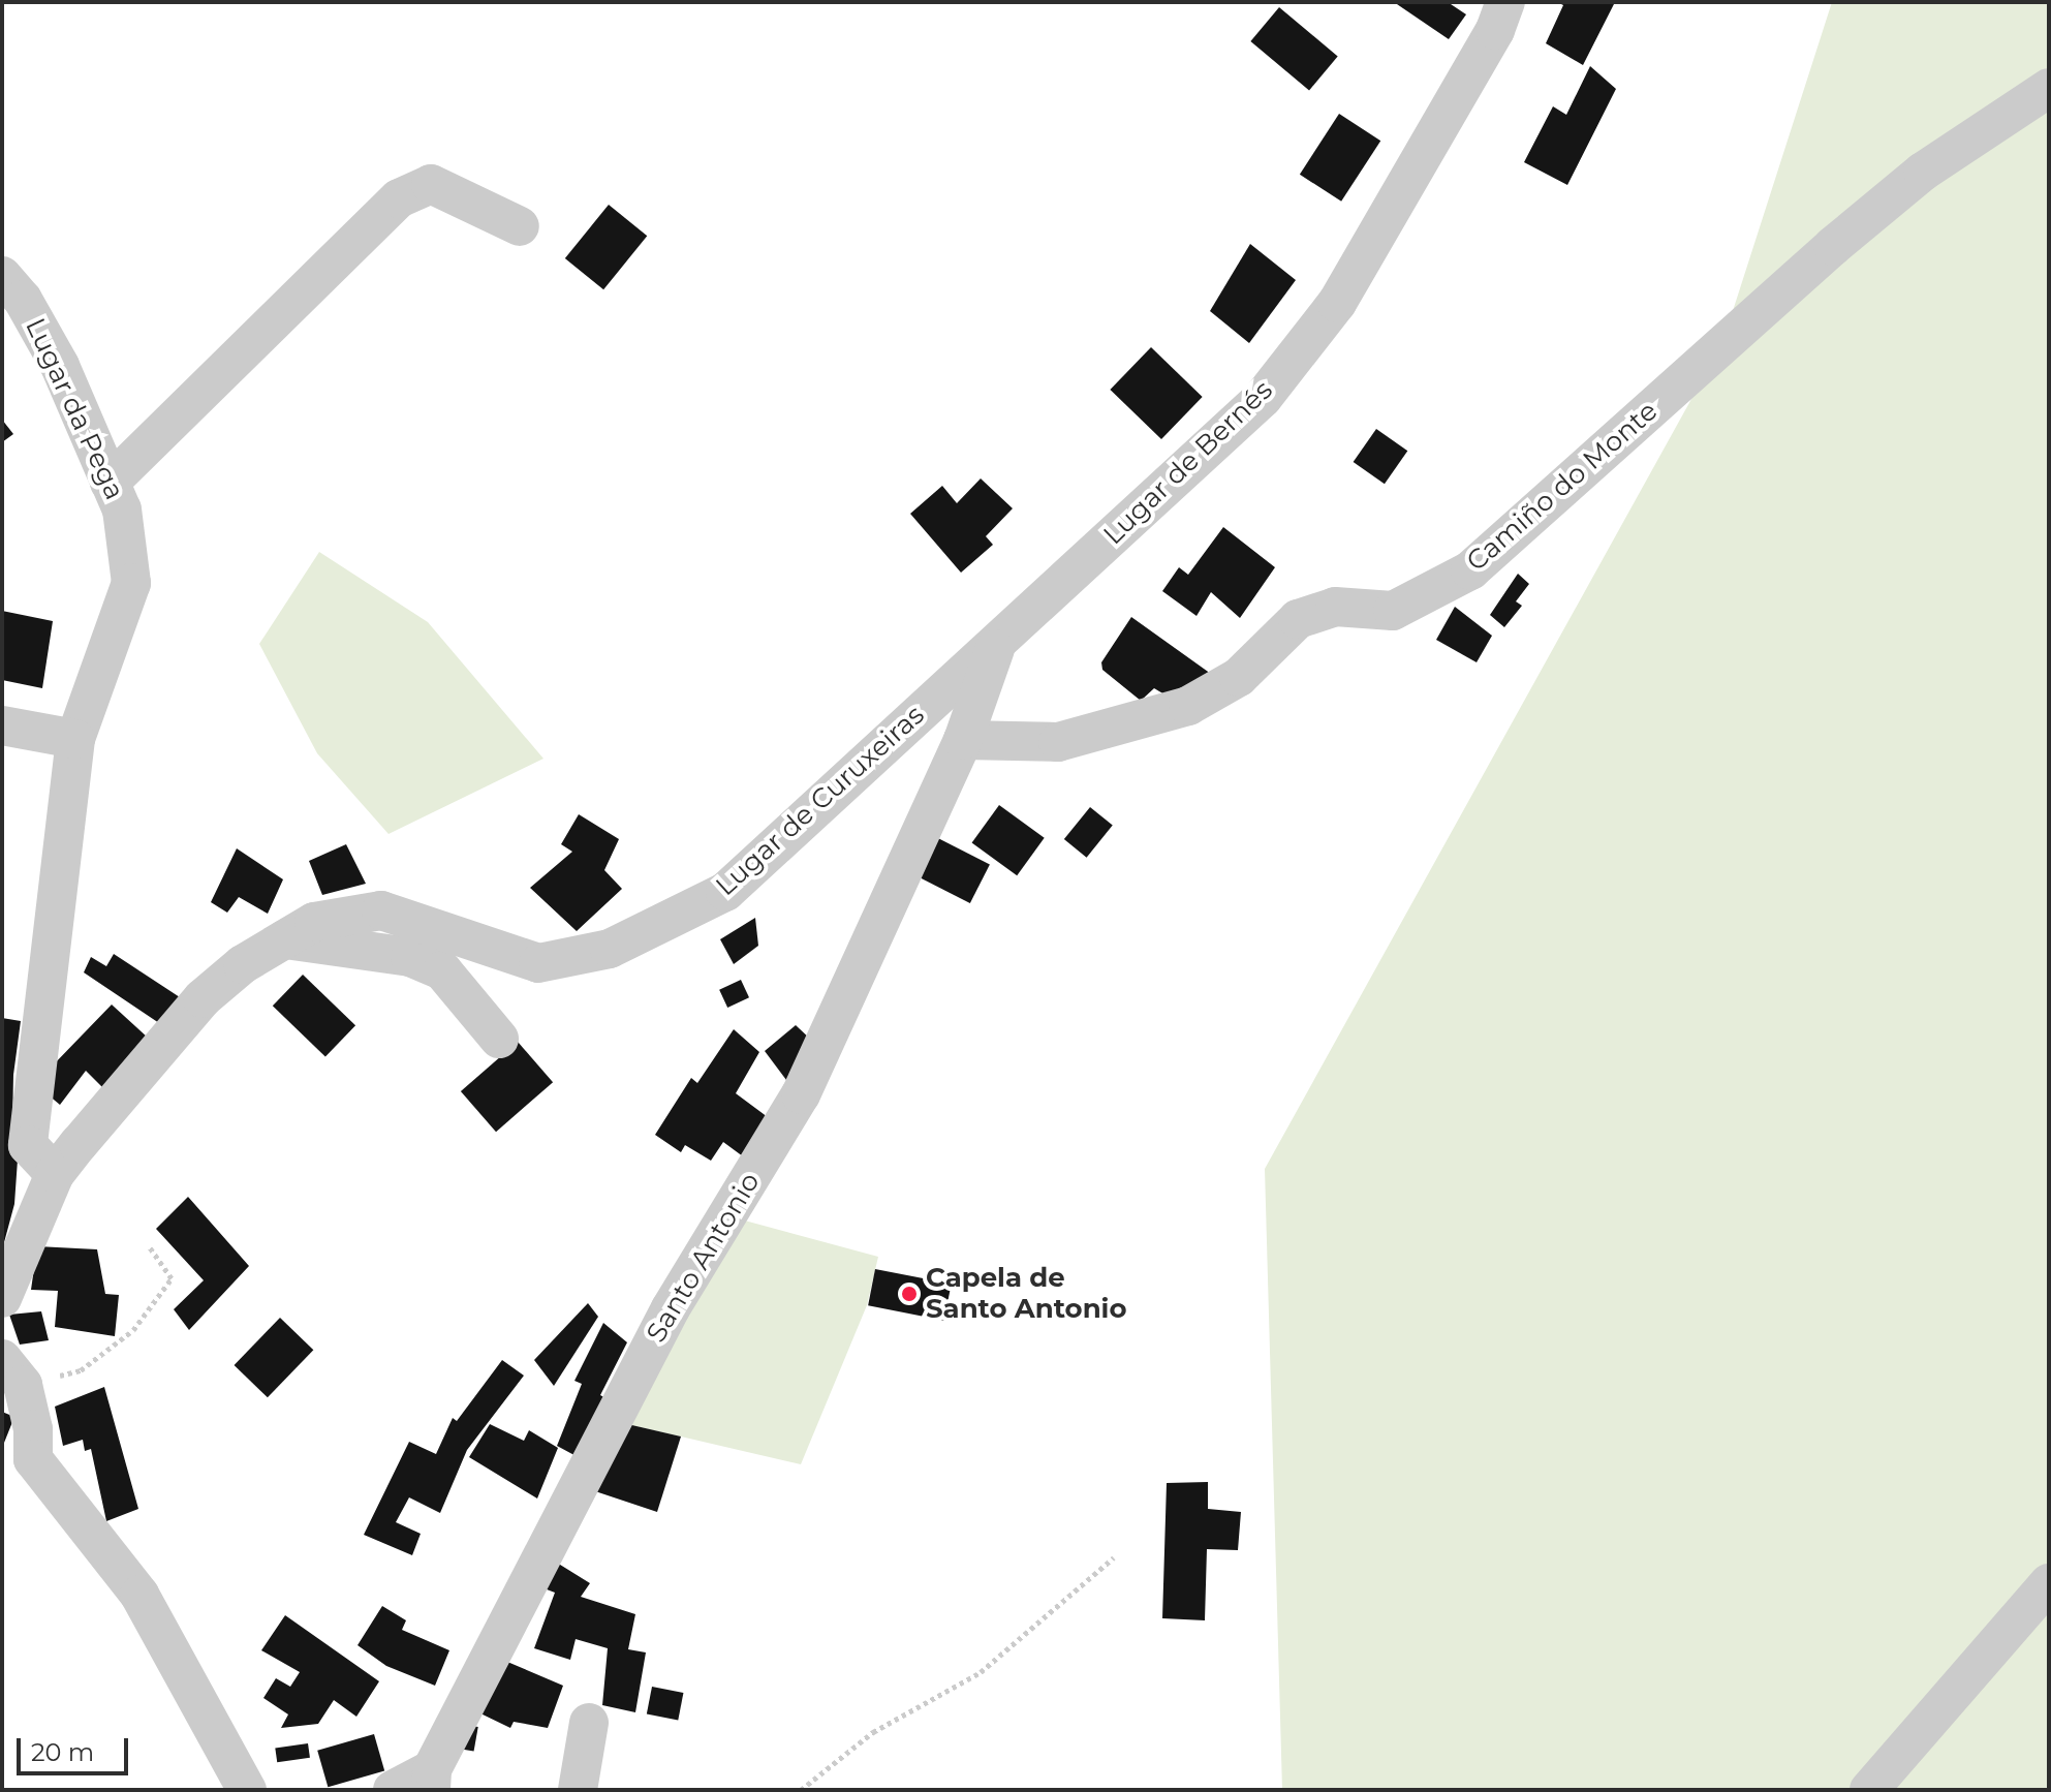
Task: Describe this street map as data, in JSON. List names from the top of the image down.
{
  "streets": {
    "street": [
      "Lugar da Pega",
      "Lugar de Bernés",
      "Camiño do Monte",
      "Lugar de Curuxeiras",
      "Santo Antonio"
    ]
  },
  "crossings": [
    ["Lugar da Pega", "Lugar de Curuxeiras"],
    ["Lugar de Bernés", "Camiño do Monte"],
    ["Lugar de Bernés", "Lugar de Curuxeiras"],
    ["Lugar de Bernés", "Santo Antonio"],
    ["Camiño do Monte", "Santo Antonio"]
  ],
  "places": ["Capela de Santo Antonio"],
  "scale_bar": "20 m"
}
